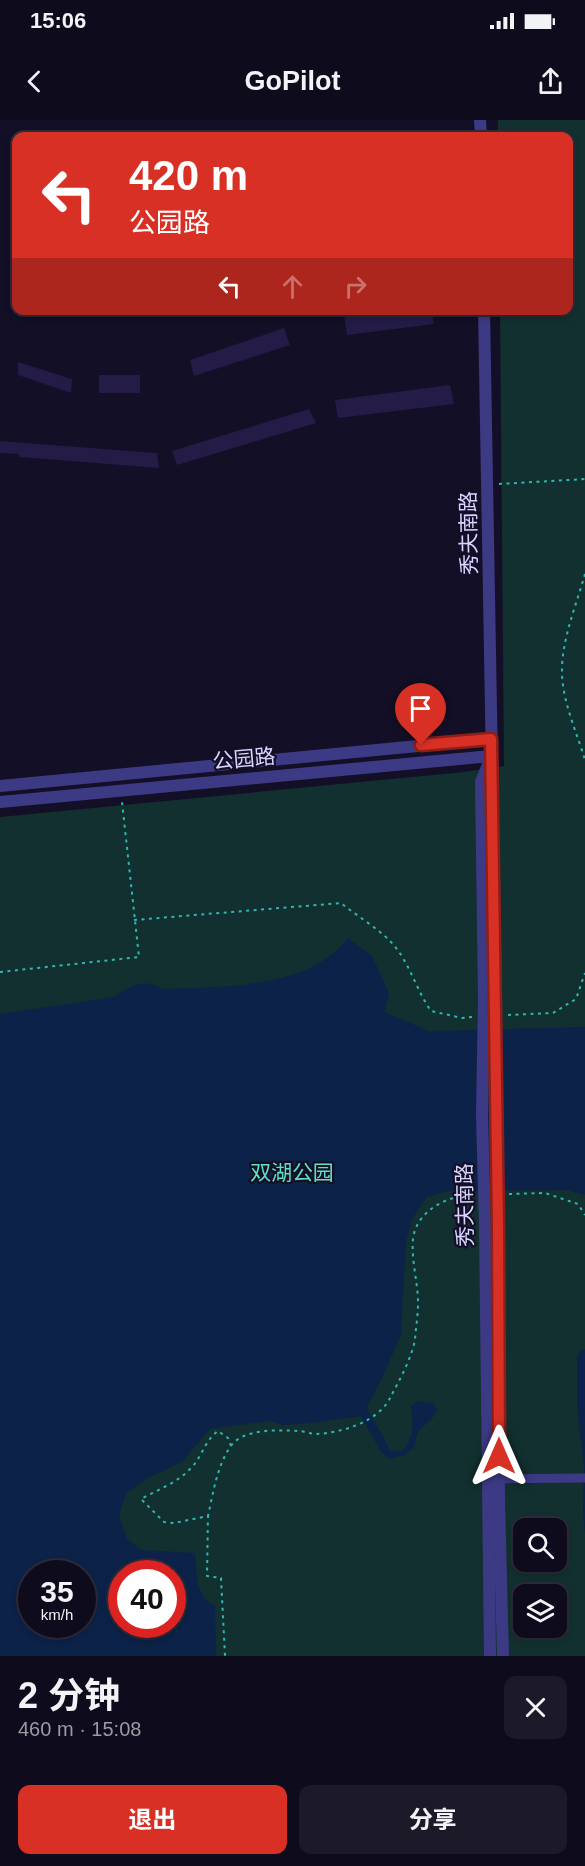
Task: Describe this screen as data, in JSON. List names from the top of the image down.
{
  "streets": {
    "street": ["秀夫南路", "公园路"]
  },
  "crossings": [
    ["秀夫南路", "公园路"]
  ],
  "parks": ["双湖公园"],
  "page": {
    "status": "15:06",
    "header": "GoPilot",
    "turn": ["420 m", "公园路"],
    "speed": "35 km/h",
    "limit": "40",
    "heading": ["2 分钟", "460 m · 15:08"],
    "buttons": ["退出", "分享"]
  }
}
